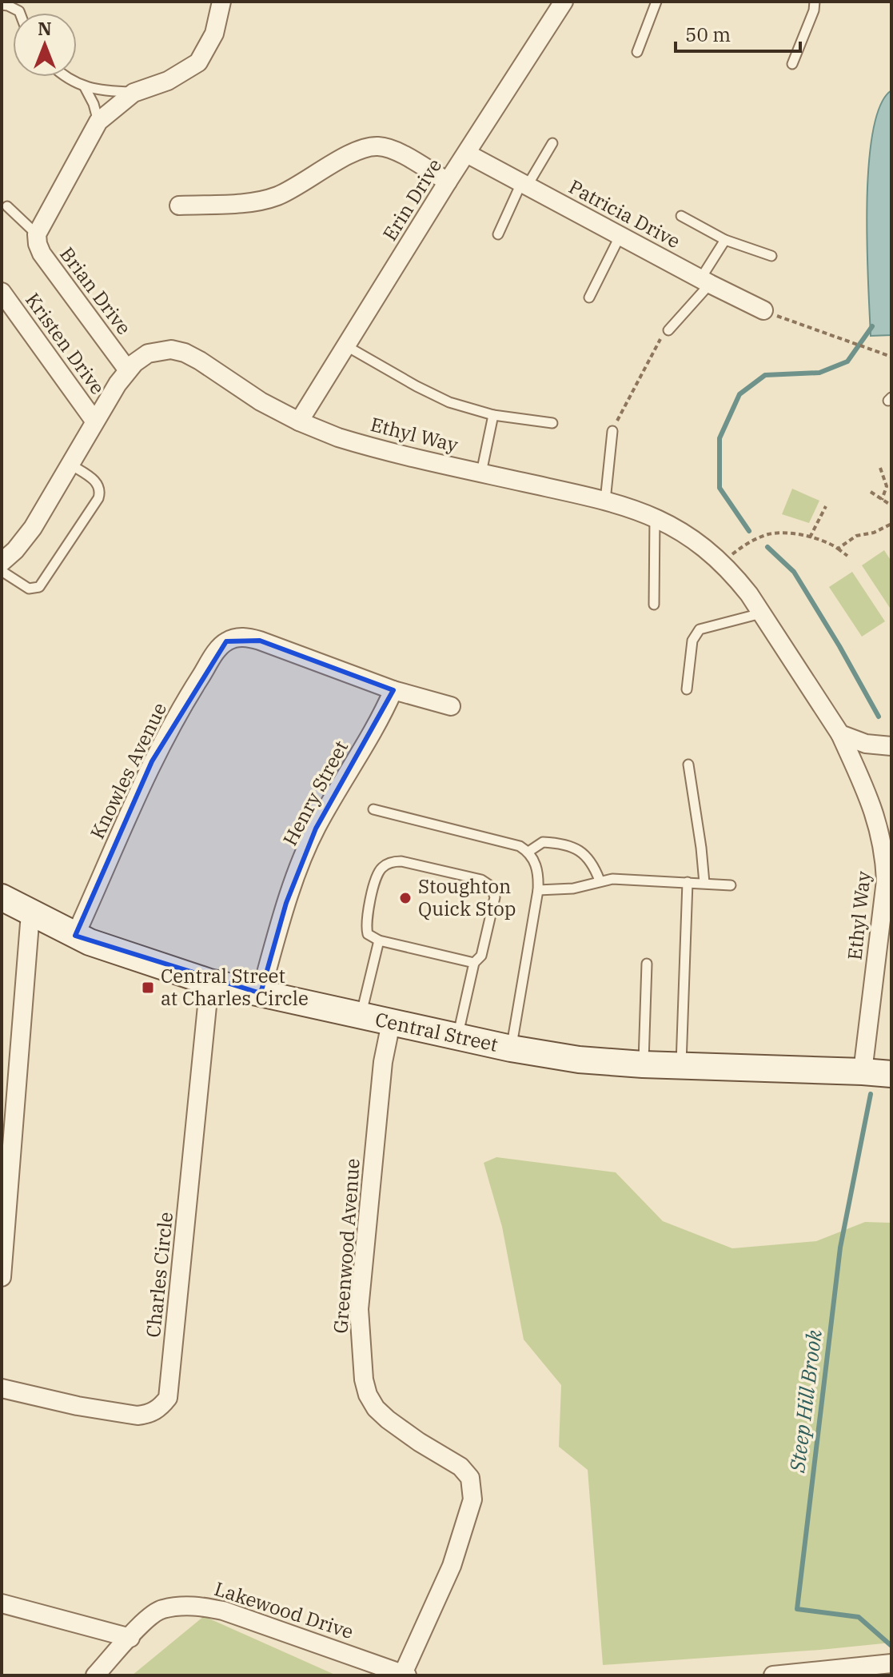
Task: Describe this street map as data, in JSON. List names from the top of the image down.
{
  "streets": {
    "main road": ["Central Street"],
    "street": [
      "Erin Drive",
      "Patricia Drive",
      "Brian Drive",
      "Kristen Drive",
      "Ethyl Way",
      "Knowles Avenue",
      "Henry Street",
      "Greenwood Avenue",
      "Charles Circle",
      "Lakewood Drive"
    ]
  },
  "crossings": [
    ["Erin Drive", "Patricia Drive"],
    ["Erin Drive", "Ethyl Way"],
    ["Brian Drive", "Ethyl Way"],
    ["Kristen Drive", "Ethyl Way"],
    ["Ethyl Way", "Central Street"],
    ["Knowles Avenue", "Henry Street"],
    ["Knowles Avenue", "Central Street"],
    ["Henry Street", "Central Street"],
    ["Central Street", "Greenwood Avenue"],
    ["Central Street", "Charles Circle"],
    ["Greenwood Avenue", "Lakewood Drive"]
  ],
  "water": ["Steep Hill Brook"],
  "places": {
    "other": ["Stoughton Quick Stop"],
    "transit": ["Central Street at Charles Circle"]
  },
  "scale_bar": "50 m",
  "north": "top"
}
